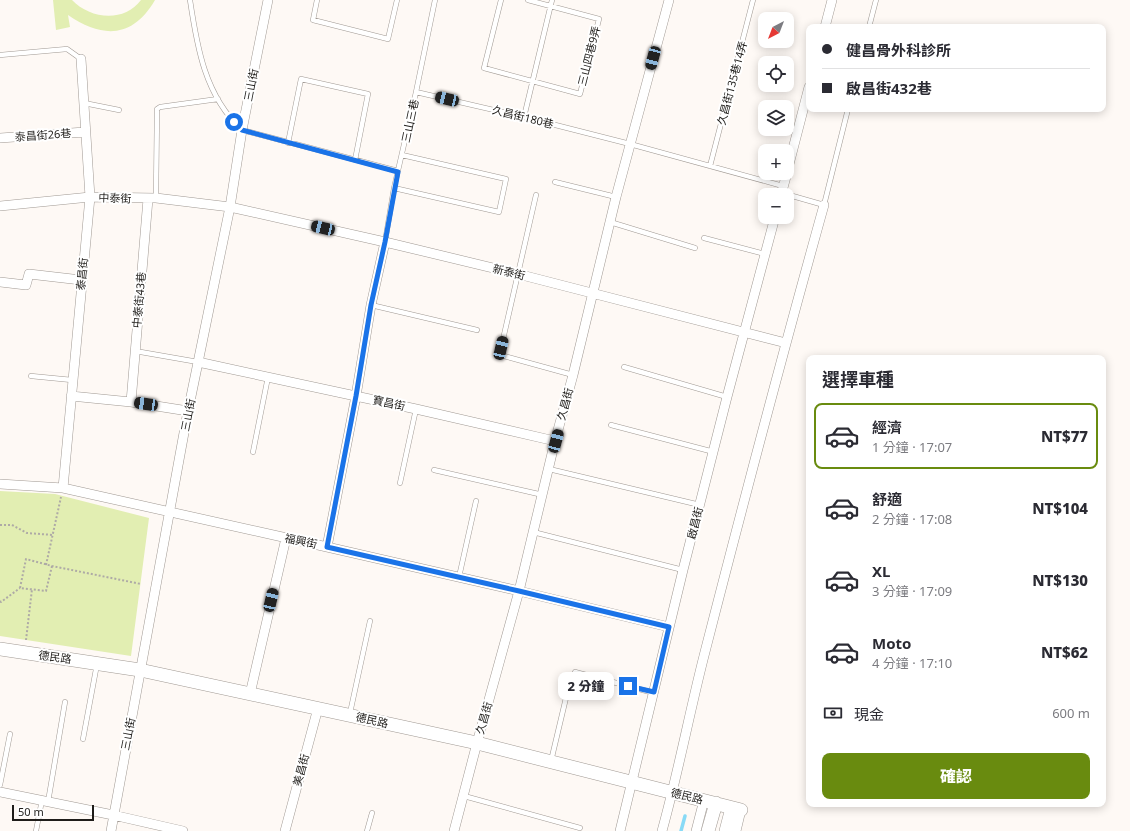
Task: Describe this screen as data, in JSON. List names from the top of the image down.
{
  "streets": {
    "street": [
      "三山街",
      "泰昌街26巷",
      "中泰街",
      "新泰街",
      "泰昌街",
      "中泰街43巷",
      "寶昌街",
      "久昌街",
      "啟昌街",
      "福興街",
      "德民路",
      "美昌街"
    ],
    "lane": [
      "三山四巷9弄",
      "久昌街135巷14弄",
      "久昌街180巷",
      "三山三巷"
    ]
  },
  "crossings": [
    ["久昌街135巷14弄", "久昌街180巷"],
    ["三山街", "中泰街"],
    ["三山街", "新泰街"],
    ["三山街", "寶昌街"],
    ["三山街", "福興街"],
    ["三山街", "德民路"],
    ["久昌街180巷", "三山三巷"],
    ["久昌街180巷", "久昌街"],
    ["三山三巷", "新泰街"],
    ["泰昌街26巷", "泰昌街"],
    ["中泰街", "新泰街"],
    ["中泰街", "泰昌街"],
    ["中泰街", "中泰街43巷"],
    ["新泰街", "久昌街"],
    ["新泰街", "啟昌街"],
    ["泰昌街", "福興街"],
    ["寶昌街", "久昌街"],
    ["久昌街", "福興街"],
    ["久昌街", "德民路"],
    ["啟昌街", "福興街"],
    ["啟昌街", "德民路"],
    ["德民路", "美昌街"]
  ],
  "scale_bar": "50 m",
  "north": "bottom left",
  "page": {
    "map_buttons": ["+", "−"],
    "banner": ["健昌骨外科診所", "啟昌街432巷"],
    "heading": "選擇車種",
    "list": [
      {
        "name": "經濟",
        "note": "1 分鐘 · 17:07",
        "value": "NT$77"
      },
      {
        "name": "舒適",
        "note": "2 分鐘 · 17:08",
        "value": "NT$104"
      },
      {
        "name": "XL",
        "note": "3 分鐘 · 17:09",
        "value": "NT$130"
      },
      {
        "name": "Moto",
        "note": "4 分鐘 · 17:10",
        "value": "NT$62"
      }
    ],
    "bubble": "2 分鐘",
    "pay": ["現金", "600 m"],
    "buttons": "確認",
    "scale": "50 m"
  }
}
